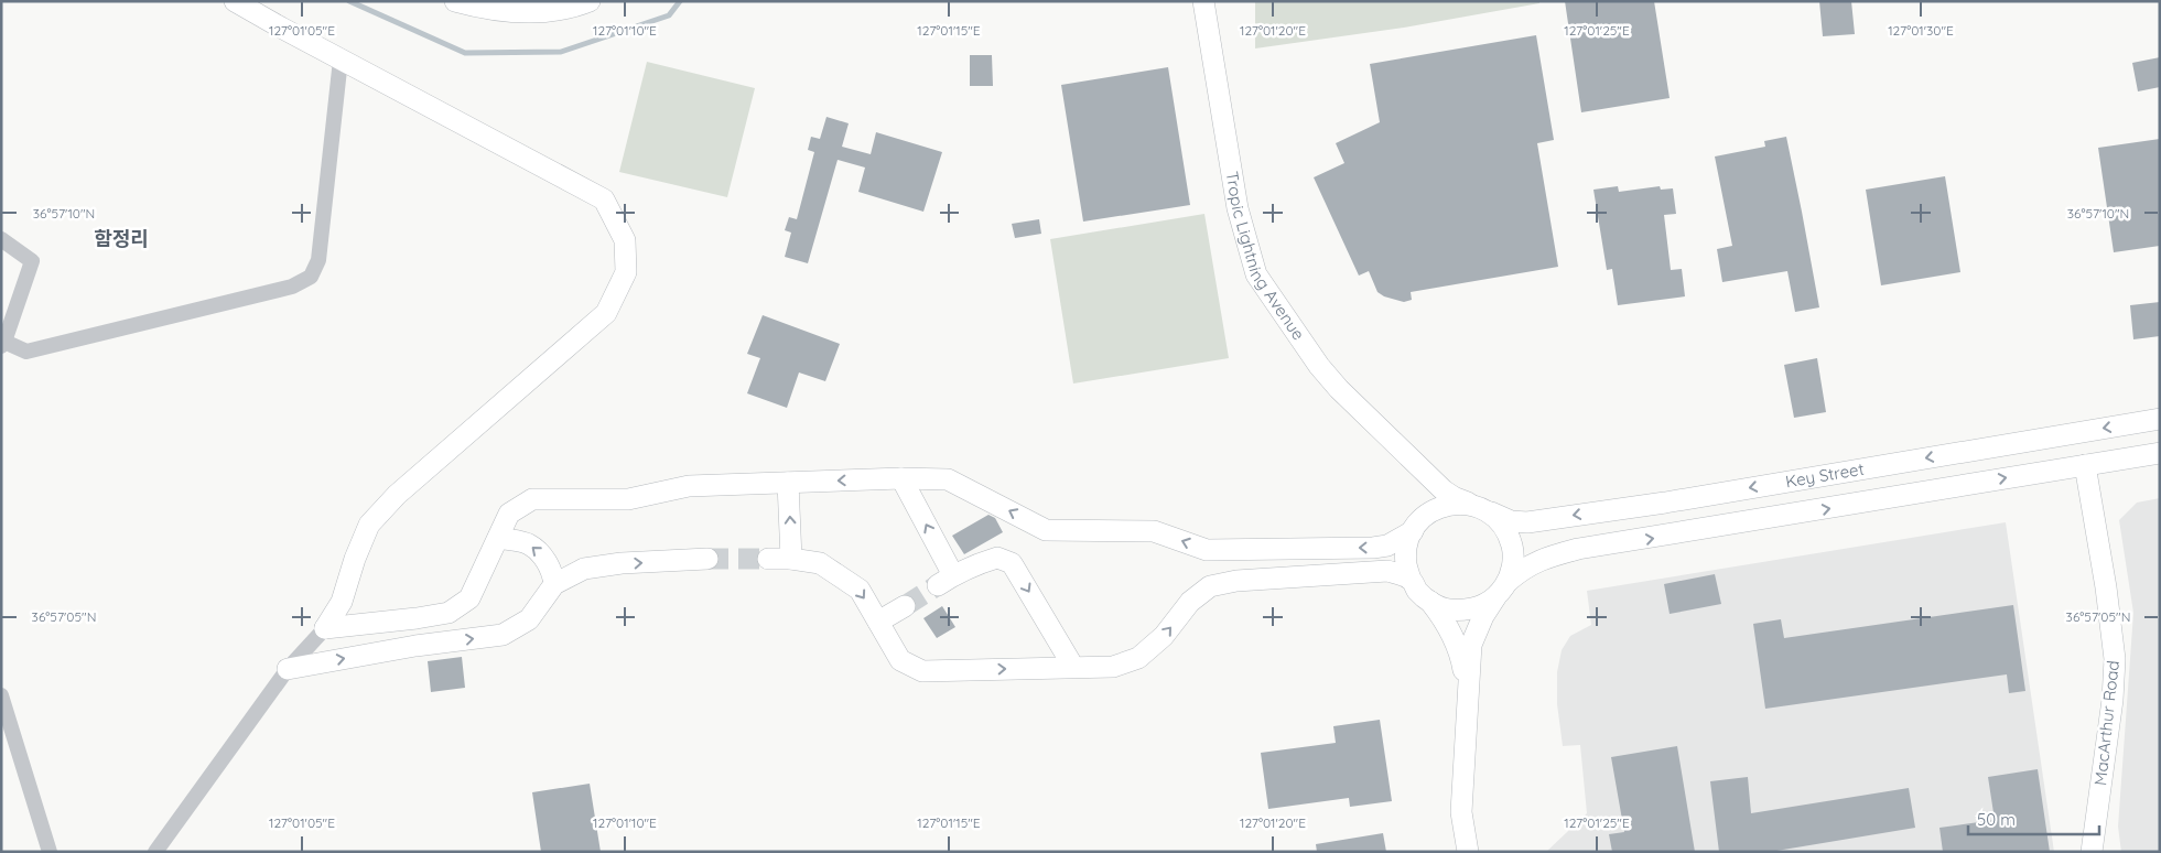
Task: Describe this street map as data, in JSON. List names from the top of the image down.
{
  "streets": {
    "street": ["Tropic Lightning Avenue", "Key Street", "MacArthur Road"]
  },
  "crossings": [
    ["Tropic Lightning Avenue", "Key Street"],
    ["Key Street", "MacArthur Road"]
  ],
  "districts": ["함정리"],
  "scale_bar": "50 m",
  "coordinates": [
    "127°01'05\"E",
    "127°01'10\"E",
    "127°01'15\"E",
    "127°01'20\"E",
    "127°01'25\"E",
    "127°01'30\"E",
    "36°57'10\"N",
    "36°57'05\"N"
  ]
}
